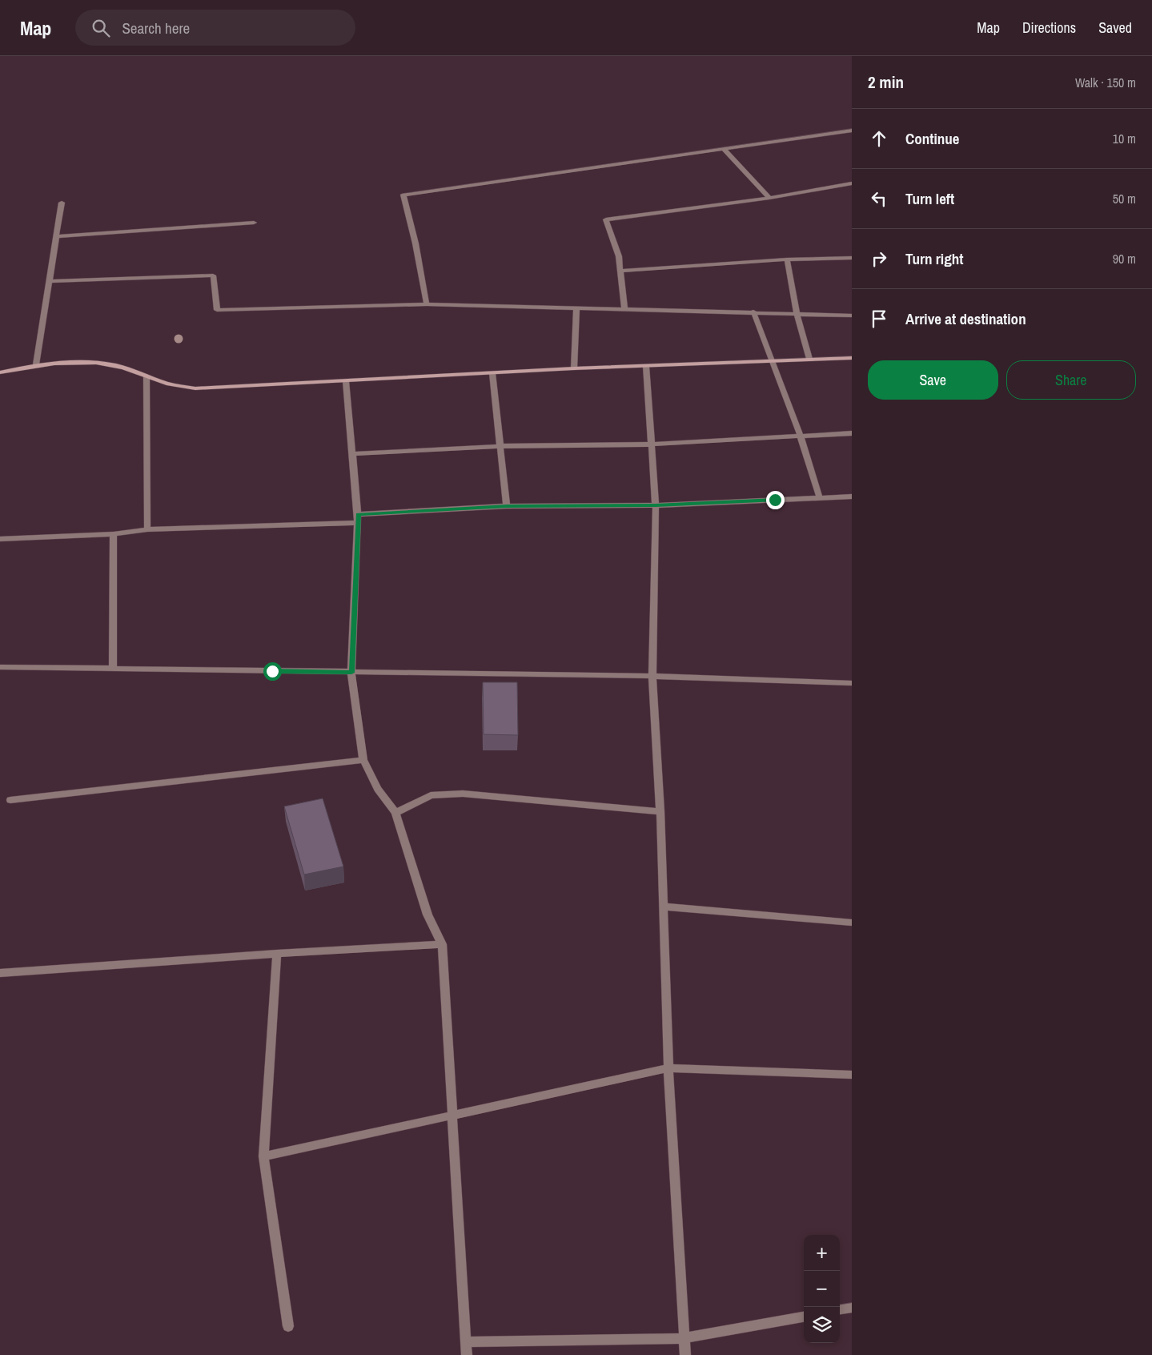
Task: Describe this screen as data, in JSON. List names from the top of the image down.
{
  "page": {
    "header": "Map",
    "search": "Search here",
    "nav": ["Map", "Directions", "Saved"],
    "heading": ["2 min", "Walk · 150 m"],
    "list": [
      ["Continue", "10 m"],
      ["Turn left", "50 m"],
      ["Turn right", "90 m"],
      "Arrive at destination"
    ],
    "buttons": ["Save", "Share"],
    "map_buttons": ["+", "−"]
  }
}
